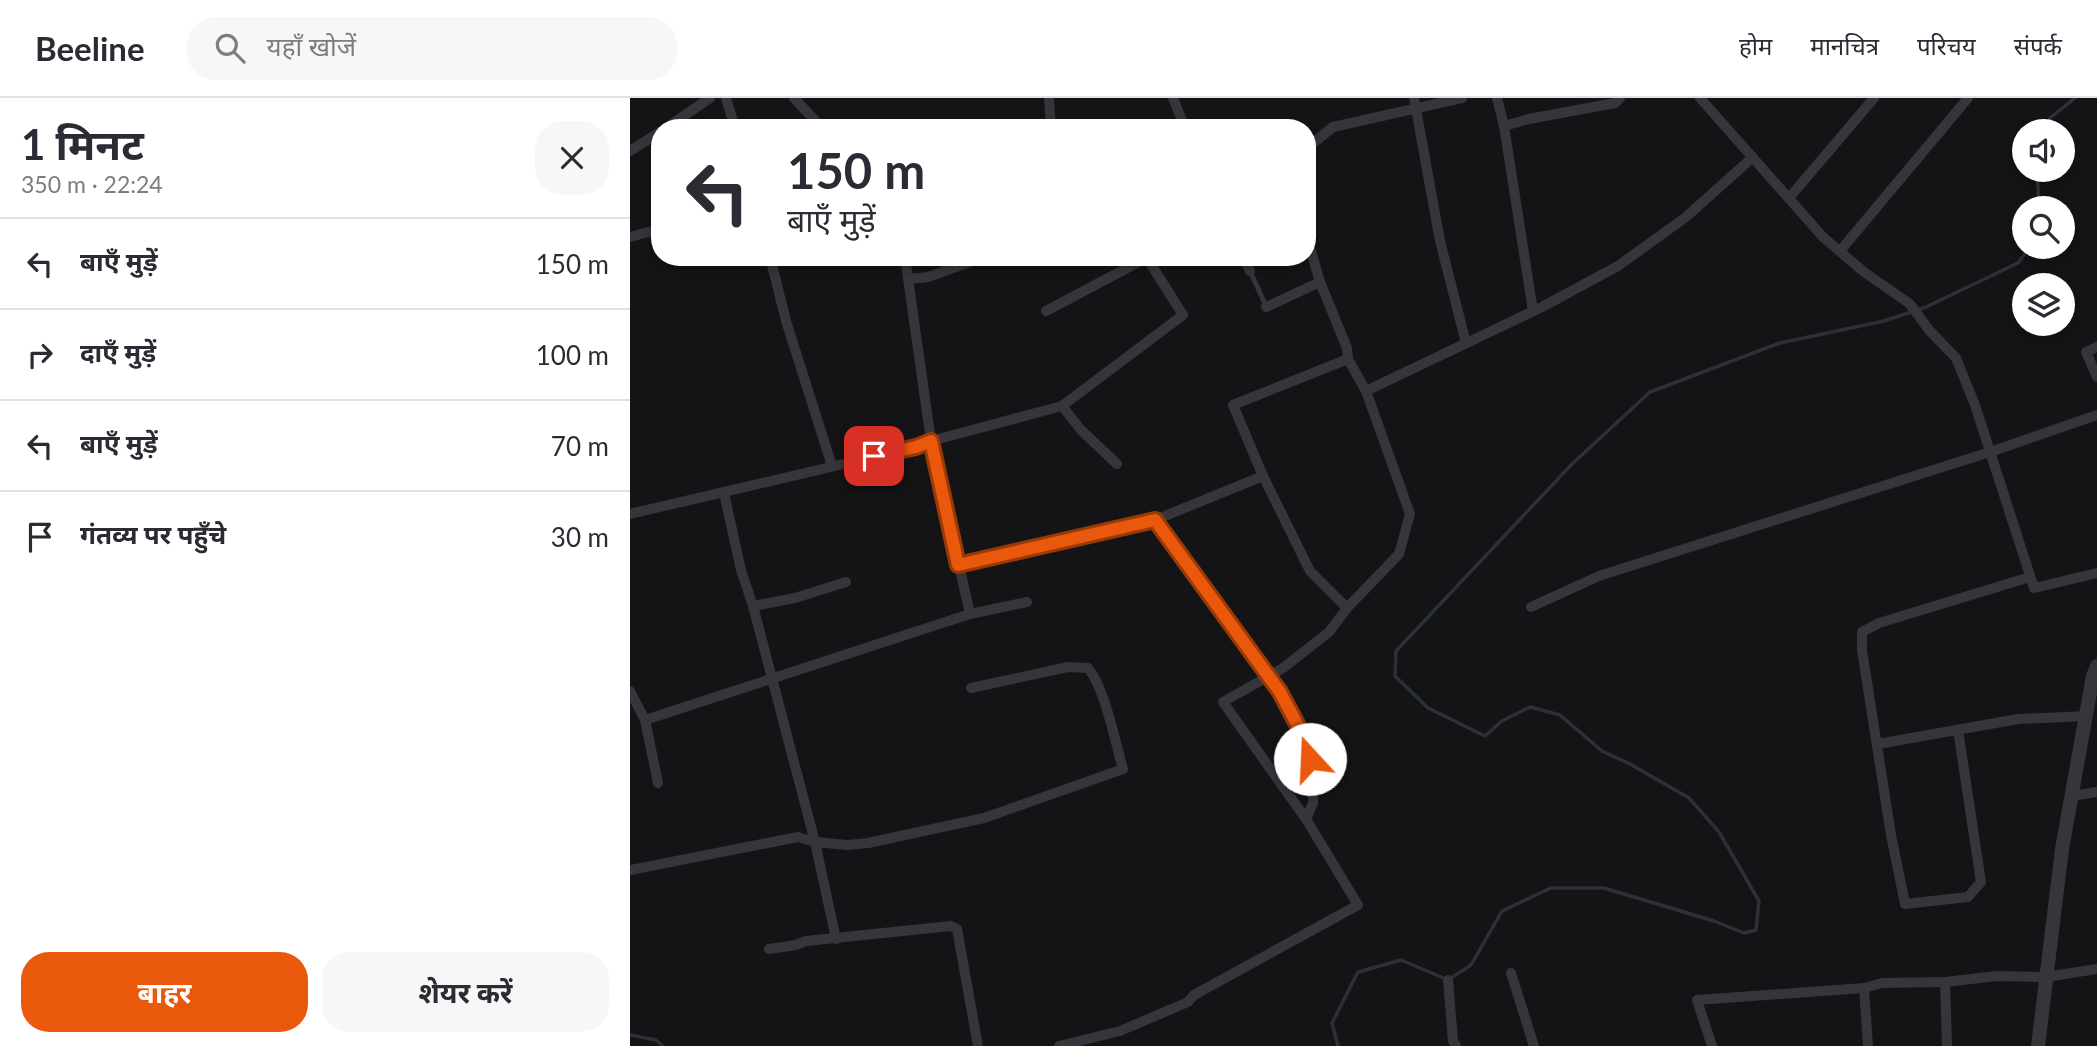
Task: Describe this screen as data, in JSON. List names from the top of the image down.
{
  "page": {
    "header": "Beeline",
    "search": "यहाँ खोजें",
    "nav": [
      "होम",
      "मानचित्र",
      "परिचय",
      "संपर्क"
    ],
    "heading": ["1 मिनट", "350 m · 22:24"],
    "turn": ["150 m", "बाएँ मुड़ें"],
    "list": [
      {
        "name": "बाएँ मुड़ें",
        "value": "150 m"
      },
      {
        "name": "दाएँ मुड़ें",
        "value": "100 m"
      },
      {
        "name": "बाएँ मुड़ें",
        "value": "70 m"
      },
      {
        "name": "गंतव्य पर पहुँचे",
        "value": "30 m"
      }
    ],
    "buttons": ["बाहर", "शेयर करें"]
  }
}
